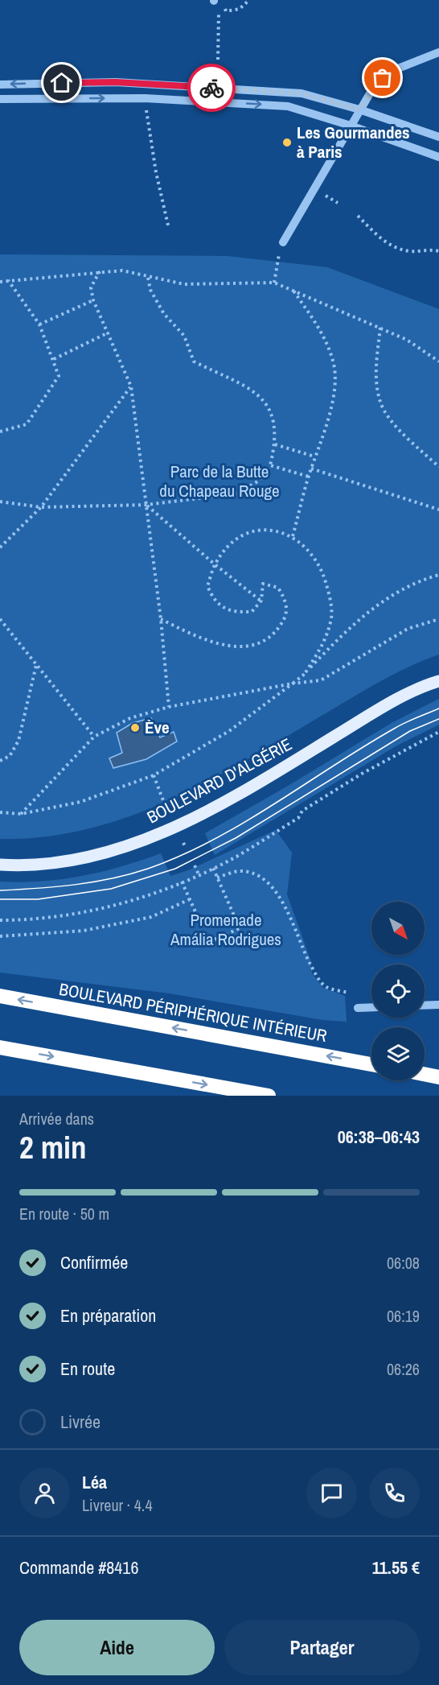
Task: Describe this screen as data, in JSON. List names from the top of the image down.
{
  "streets": {
    "highway": ["BOULEVARD PÉRIPHÉRIQUE INTÉRIEUR"],
    "main road": ["BOULEVARD D'ALGÉRIE"]
  },
  "parks": ["Parc de la Butte du Chapeau Rouge", "Promenade Amália Rodrigues"],
  "places": ["Les Gourmandes à Paris", "Ève"],
  "north": "bottom right",
  "page": {
    "heading": ["2 min", "Arrivée dans", "06:38–06:43"],
    "panel": [
      "Léa",
      "Livreur · 4.4",
      "Commande #8416",
      "11.55 €"
    ],
    "bar": "En route · 50 m",
    "list": [
      ["Confirmée", "06:08"],
      ["En préparation", "06:19"],
      ["En route", "06:26"],
      "Livrée"
    ],
    "buttons": ["Aide", "Partager"]
  }
}
